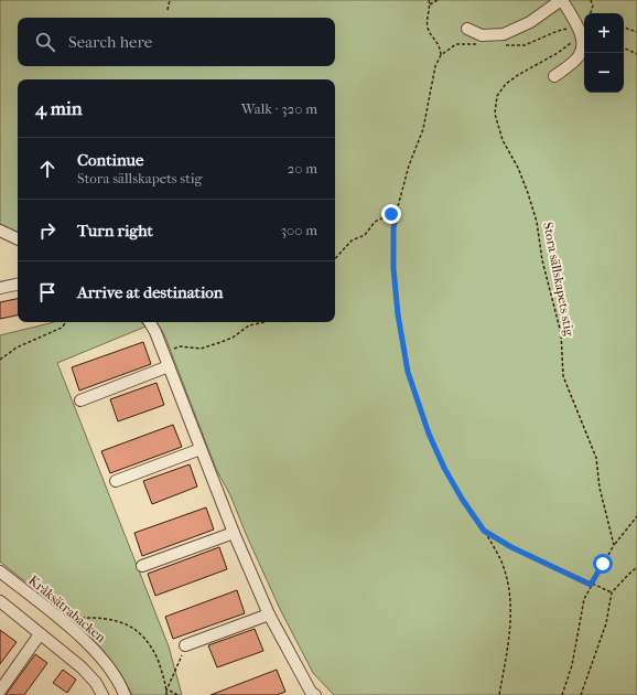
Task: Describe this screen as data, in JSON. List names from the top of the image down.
{
  "streets": {
    "street": ["Kråksätrabacken"],
    "path": ["Stora sällskapets stig"]
  },
  "page": {
    "map_buttons": ["+", "−"],
    "search": "Search here",
    "heading": ["4 min", "Walk · 320 m"],
    "list": [
      ["Continue", "Stora sällskapets stig", "20 m"],
      ["Turn right", "300 m"],
      "Arrive at destination"
    ]
  }
}
